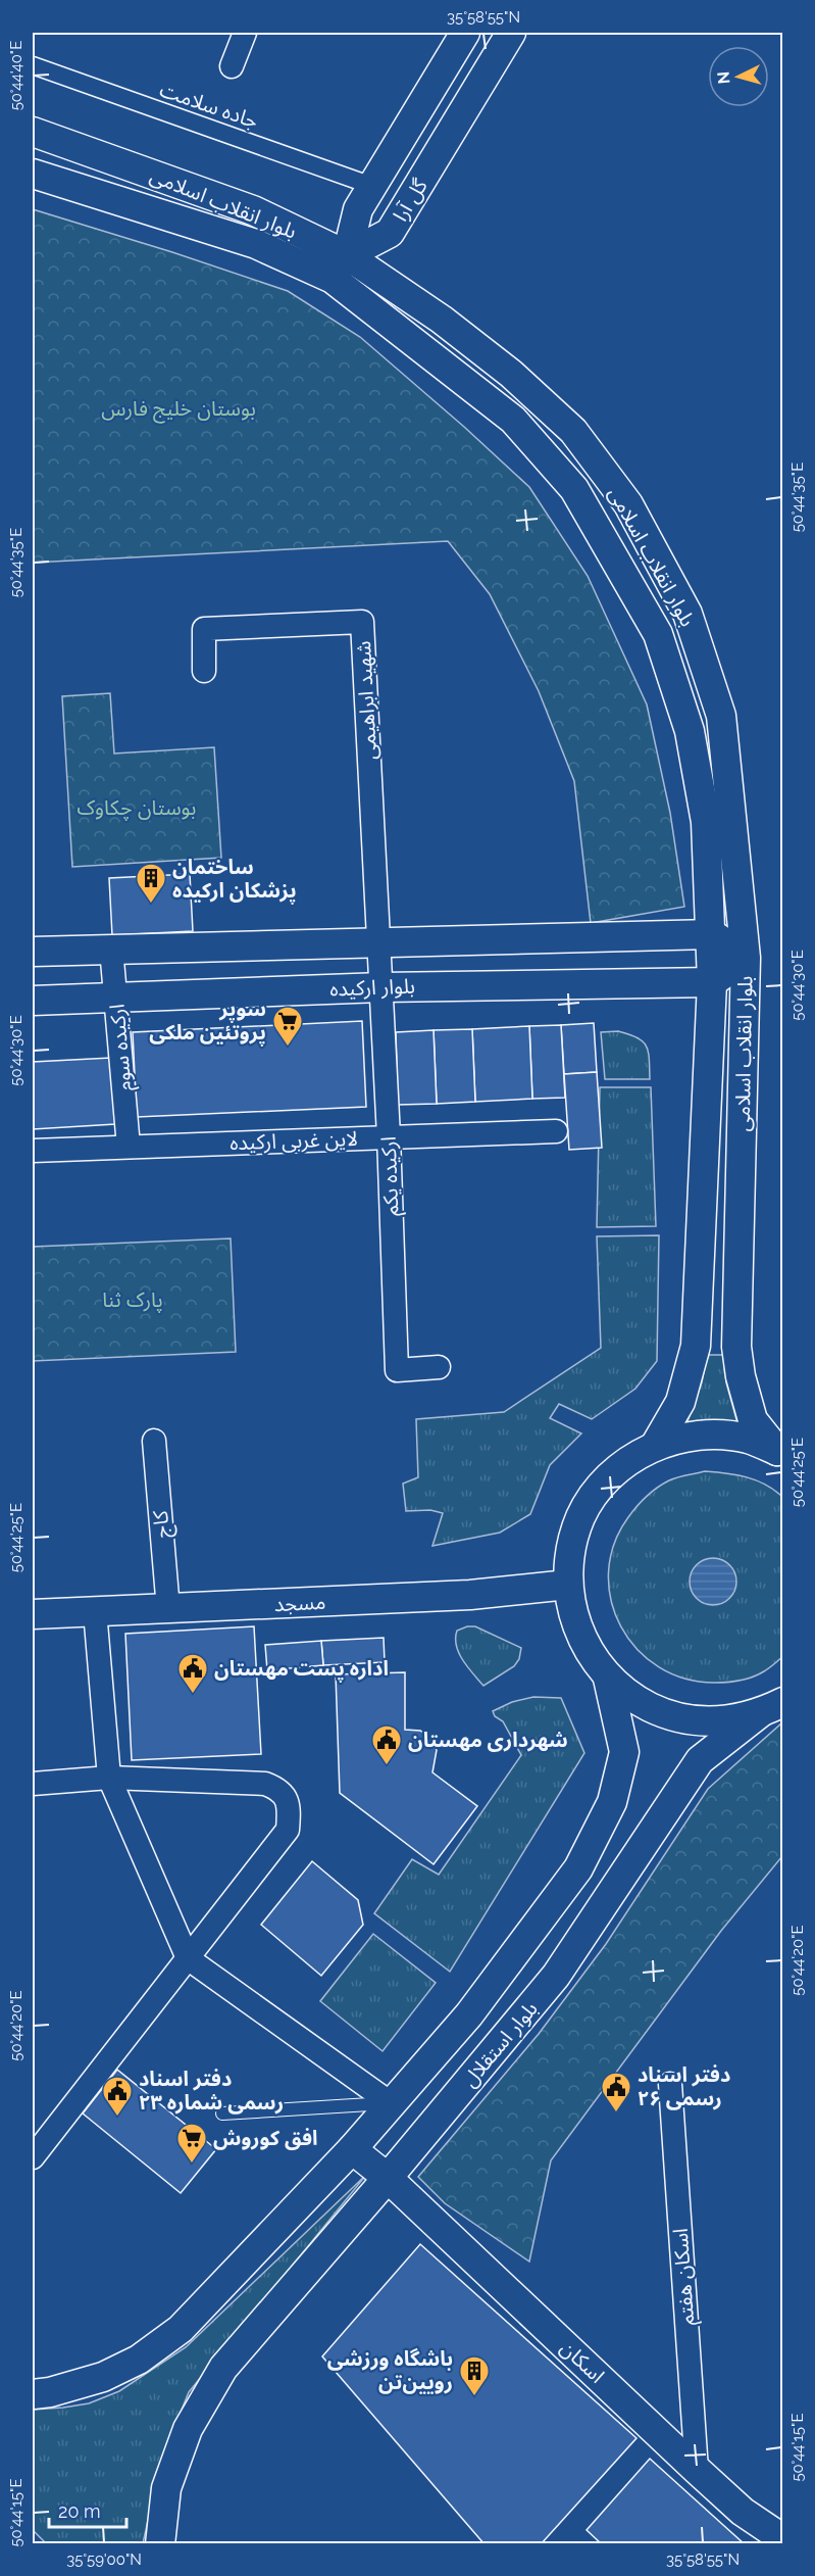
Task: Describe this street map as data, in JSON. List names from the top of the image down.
{
  "streets": {
    "street": [
      "جاده سلامت",
      "گل آرا",
      "بلوار انقلاب اسلامی",
      "شهید ابراهیمی",
      "بلوار ارکیده",
      "ارکیده سوم",
      "لاین غربی ارکیده",
      "ارکیده یکم",
      "کاج",
      "مسجد",
      "بلوار استقلال",
      "اسکان هفتم",
      "اسکان"
    ]
  },
  "crossings": [
    ["جاده سلامت", "گل آرا"],
    ["گل آرا", "بلوار انقلاب اسلامی"],
    ["بلوار انقلاب اسلامی", "بلوار ارکیده"],
    ["شهید ابراهیمی", "ارکیده یکم"],
    ["بلوار ارکیده", "ارکیده سوم"],
    ["بلوار ارکیده", "ارکیده یکم"],
    ["ارکیده سوم", "لاین غربی ارکیده"],
    ["لاین غربی ارکیده", "ارکیده یکم"],
    ["کاج", "مسجد"],
    ["بلوار استقلال", "اسکان"],
    ["اسکان هفتم", "اسکان"]
  ],
  "parks": ["بوستان خلیج فارس", "بوستان چکاوک", "پارک ثنا"],
  "places": {
    "building": ["ساختمان پزشکان ارکیده", "باشگاه ورزشی رویین‌تن"],
    "supermarket": ["سوپر پروتئین ملکی", "افق کوروش"],
    "public building": [
      "اداره پست مهستان",
      "شهرداری مهستان",
      "دفتر اسناد رسمی ۲۶",
      "دفتر اسناد رسمی شماره ۲۳"
    ]
  },
  "scale_bar": "20 m",
  "north": "left",
  "coordinates": [
    "35°58'55\"N",
    "50°44'40\"E",
    "50°44'35\"E",
    "50°44'30\"E",
    "50°44'25\"E",
    "50°44'20\"E",
    "50°44'15\"E",
    "35°59'00\"N"
  ]
}
